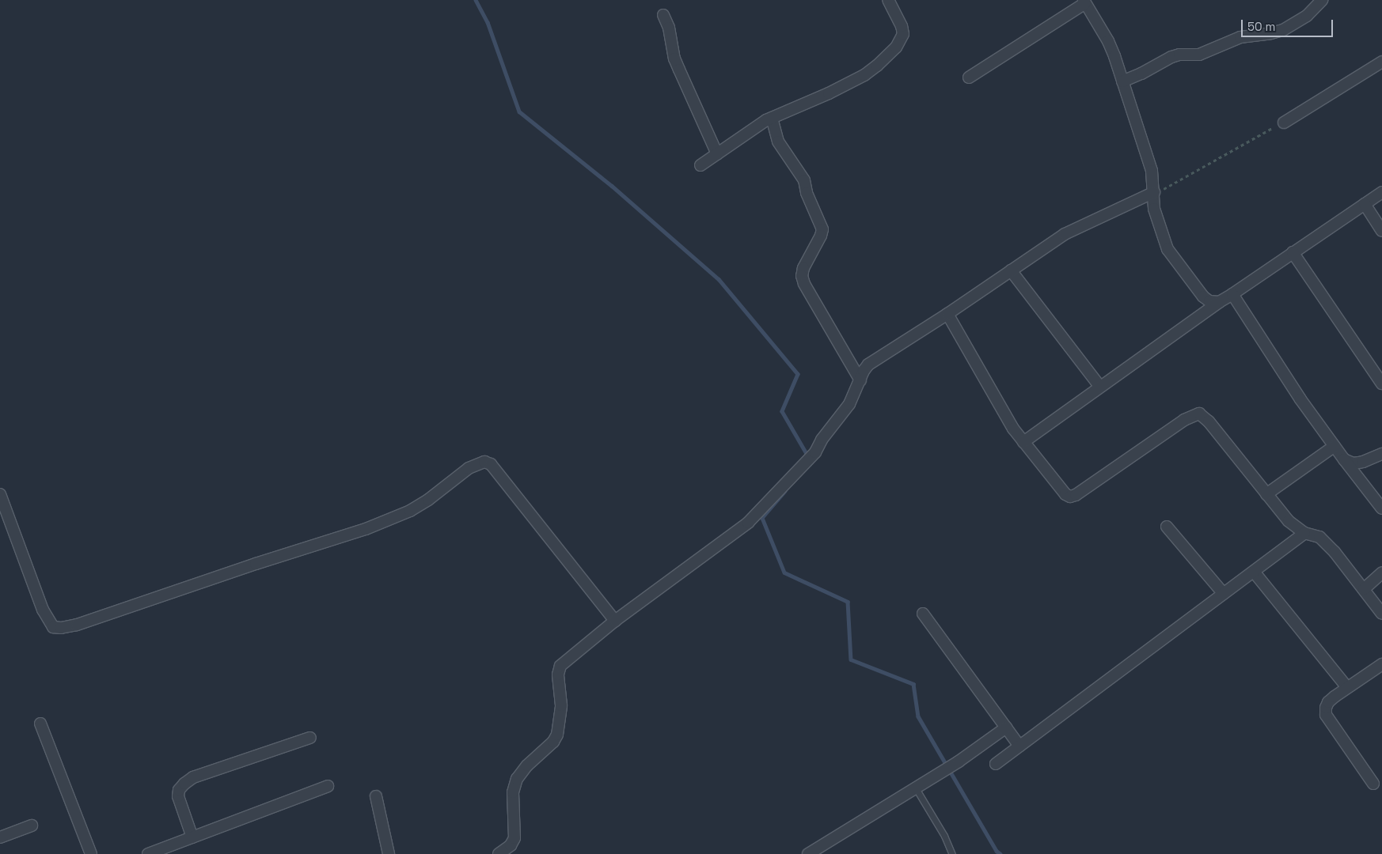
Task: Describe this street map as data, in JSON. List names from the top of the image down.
{
  "scale_bar": "50 m"
}
